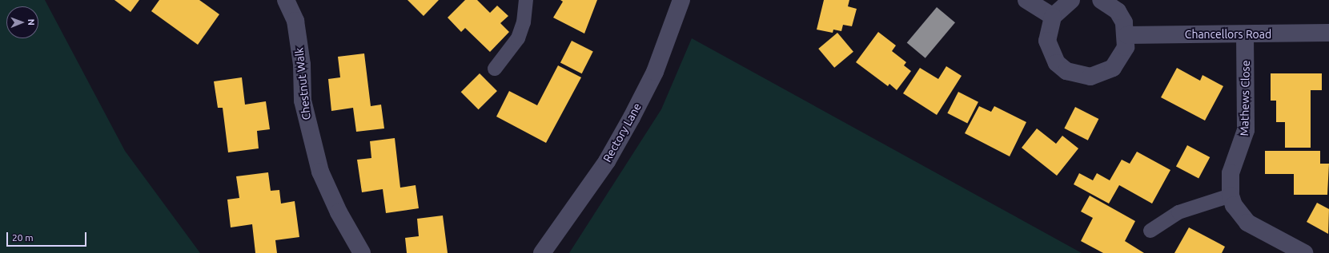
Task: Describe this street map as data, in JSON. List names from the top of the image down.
{
  "streets": {
    "street": [
      "Chancellors Road",
      "Chestnut Walk",
      "Mathews Close",
      "Rectory Lane"
    ]
  },
  "crossings": [
    ["Chancellors Road", "Mathews Close"]
  ],
  "scale_bar": "20 m",
  "north": "right"
}
